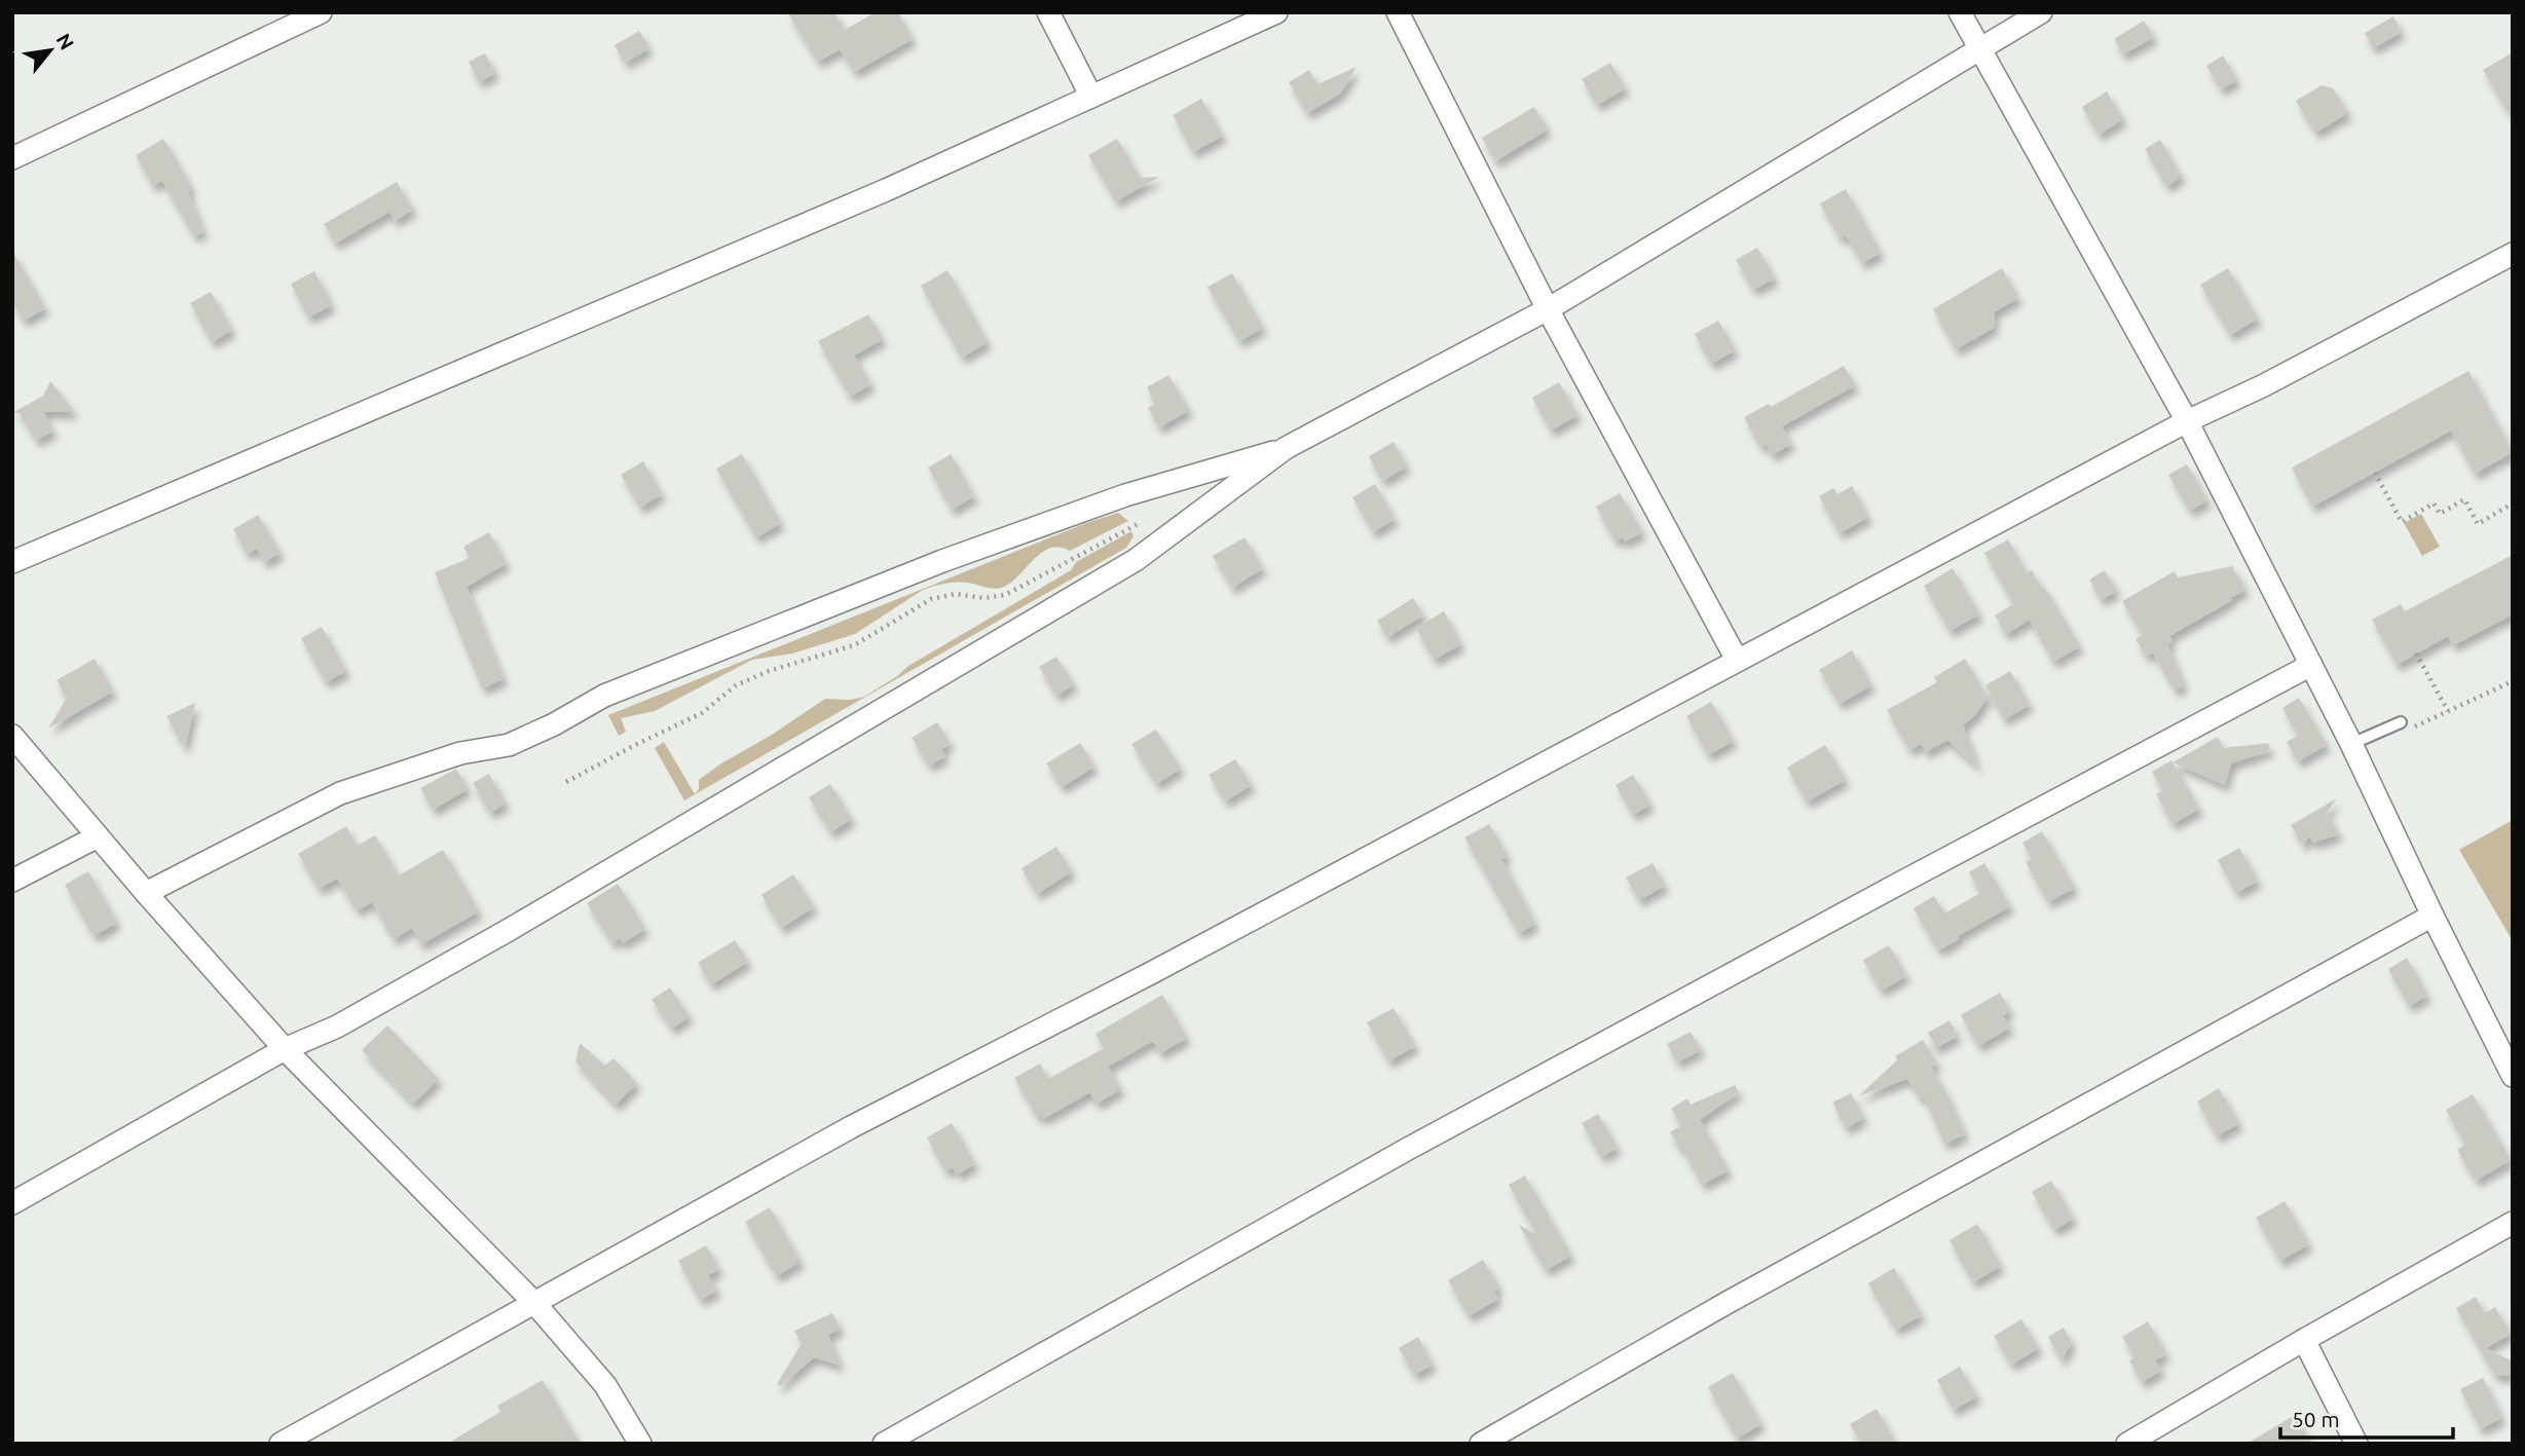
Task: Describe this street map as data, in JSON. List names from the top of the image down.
{
  "scale_bar": "50 m",
  "north": "top right"
}
